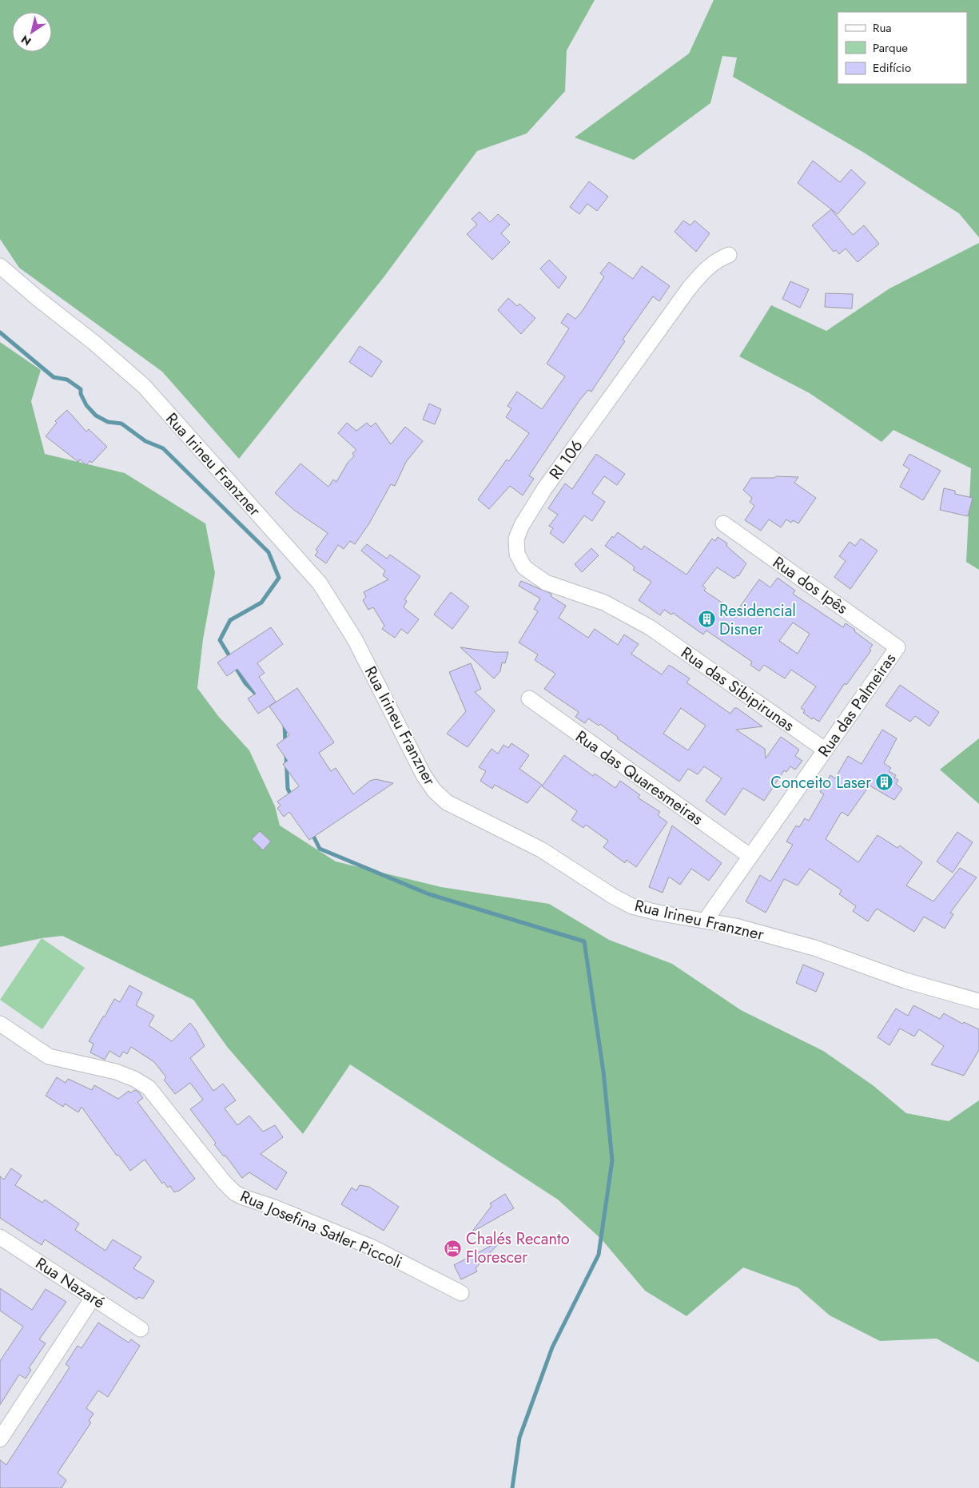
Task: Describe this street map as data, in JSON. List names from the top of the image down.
{
  "streets": {
    "street": [
      "RI 106",
      "Rua Irineu Franzner",
      "Rua dos Ipês",
      "Rua das Sibipirunas",
      "Rua das Palmeiras",
      "Rua das Quaresmeiras",
      "Rua Josefina Satler Piccoli",
      "Rua Nazaré"
    ]
  },
  "crossings": [
    ["RI 106", "Rua das Sibipirunas"],
    ["Rua Irineu Franzner", "Rua das Palmeiras"],
    ["Rua dos Ipês", "Rua das Palmeiras"],
    ["Rua das Sibipirunas", "Rua das Palmeiras"],
    ["Rua das Palmeiras", "Rua das Quaresmeiras"]
  ],
  "places": {
    "building": ["Residencial Disner", "Conceito Laser"],
    "hotel": ["Chalés Recanto Florescer"]
  },
  "legend": ["Rua", "Parque", "Edifício"],
  "north": "bottom left"
}
